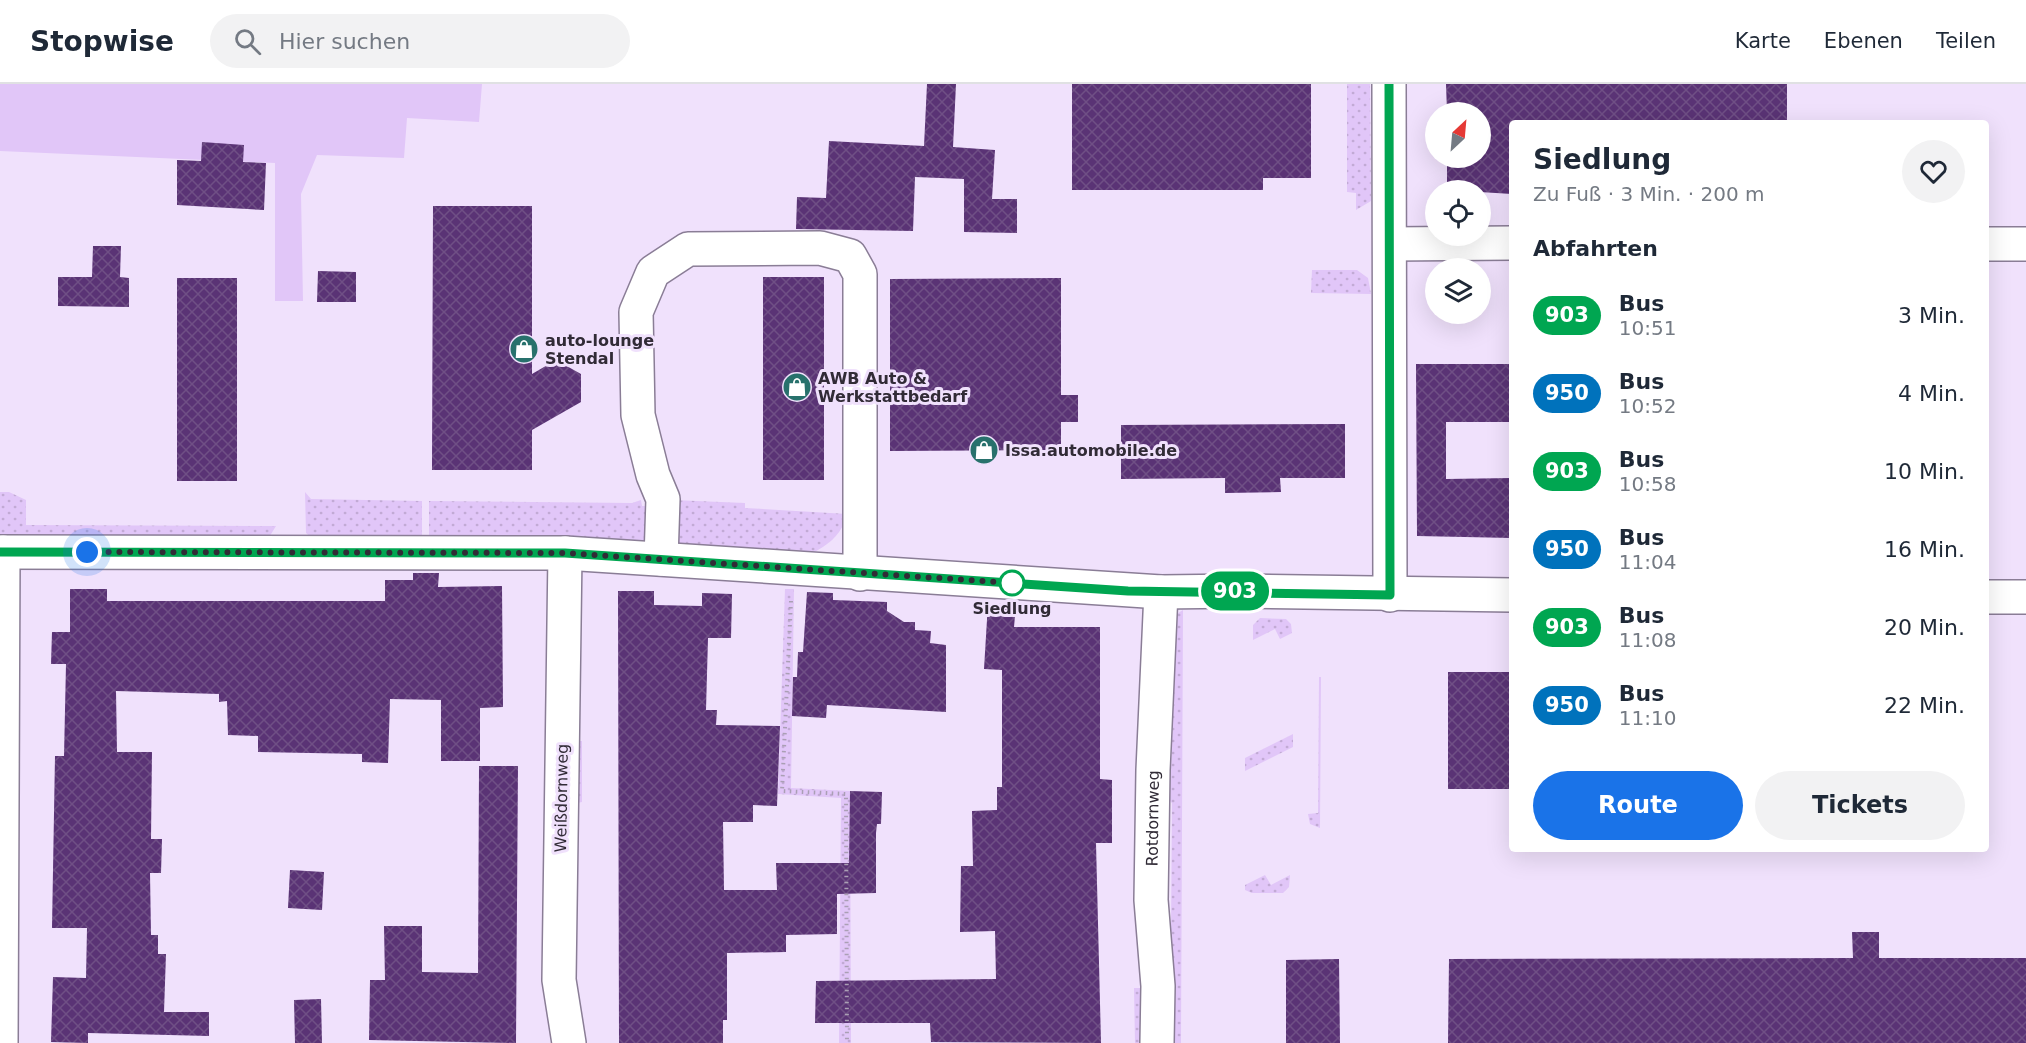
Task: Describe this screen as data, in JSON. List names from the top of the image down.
{
  "streets": {
    "street": ["Weißdornweg", "Rotdornweg"]
  },
  "places": {
    "shop": ["auto-lounge Stendal", "AWB Auto & Werkstattbedarf", "Issa.automobile.de"],
    "other": ["Siedlung"]
  },
  "lines": ["bus line 903"],
  "north": "top right",
  "page": {
    "header": "Stopwise",
    "search": "Hier suchen",
    "nav": ["Karte", "Ebenen", "Teilen"],
    "on_map": "903",
    "heading": [
      ["Siedlung", "Zu Fuß · 3 Min. · 200 m"],
      "Abfahrten"
    ],
    "list": [
      {
        "mark": "903",
        "name": "Bus",
        "note": "10:51",
        "value": "3 Min."
      },
      {
        "mark": "950",
        "name": "Bus",
        "note": "10:52",
        "value": "4 Min."
      },
      {
        "mark": "903",
        "name": "Bus",
        "note": "10:58",
        "value": "10 Min."
      },
      {
        "mark": "950",
        "name": "Bus",
        "note": "11:04",
        "value": "16 Min."
      },
      {
        "mark": "903",
        "name": "Bus",
        "note": "11:08",
        "value": "20 Min."
      },
      {
        "mark": "950",
        "name": "Bus",
        "note": "11:10",
        "value": "22 Min."
      }
    ],
    "buttons": ["Route", "Tickets"]
  }
}
